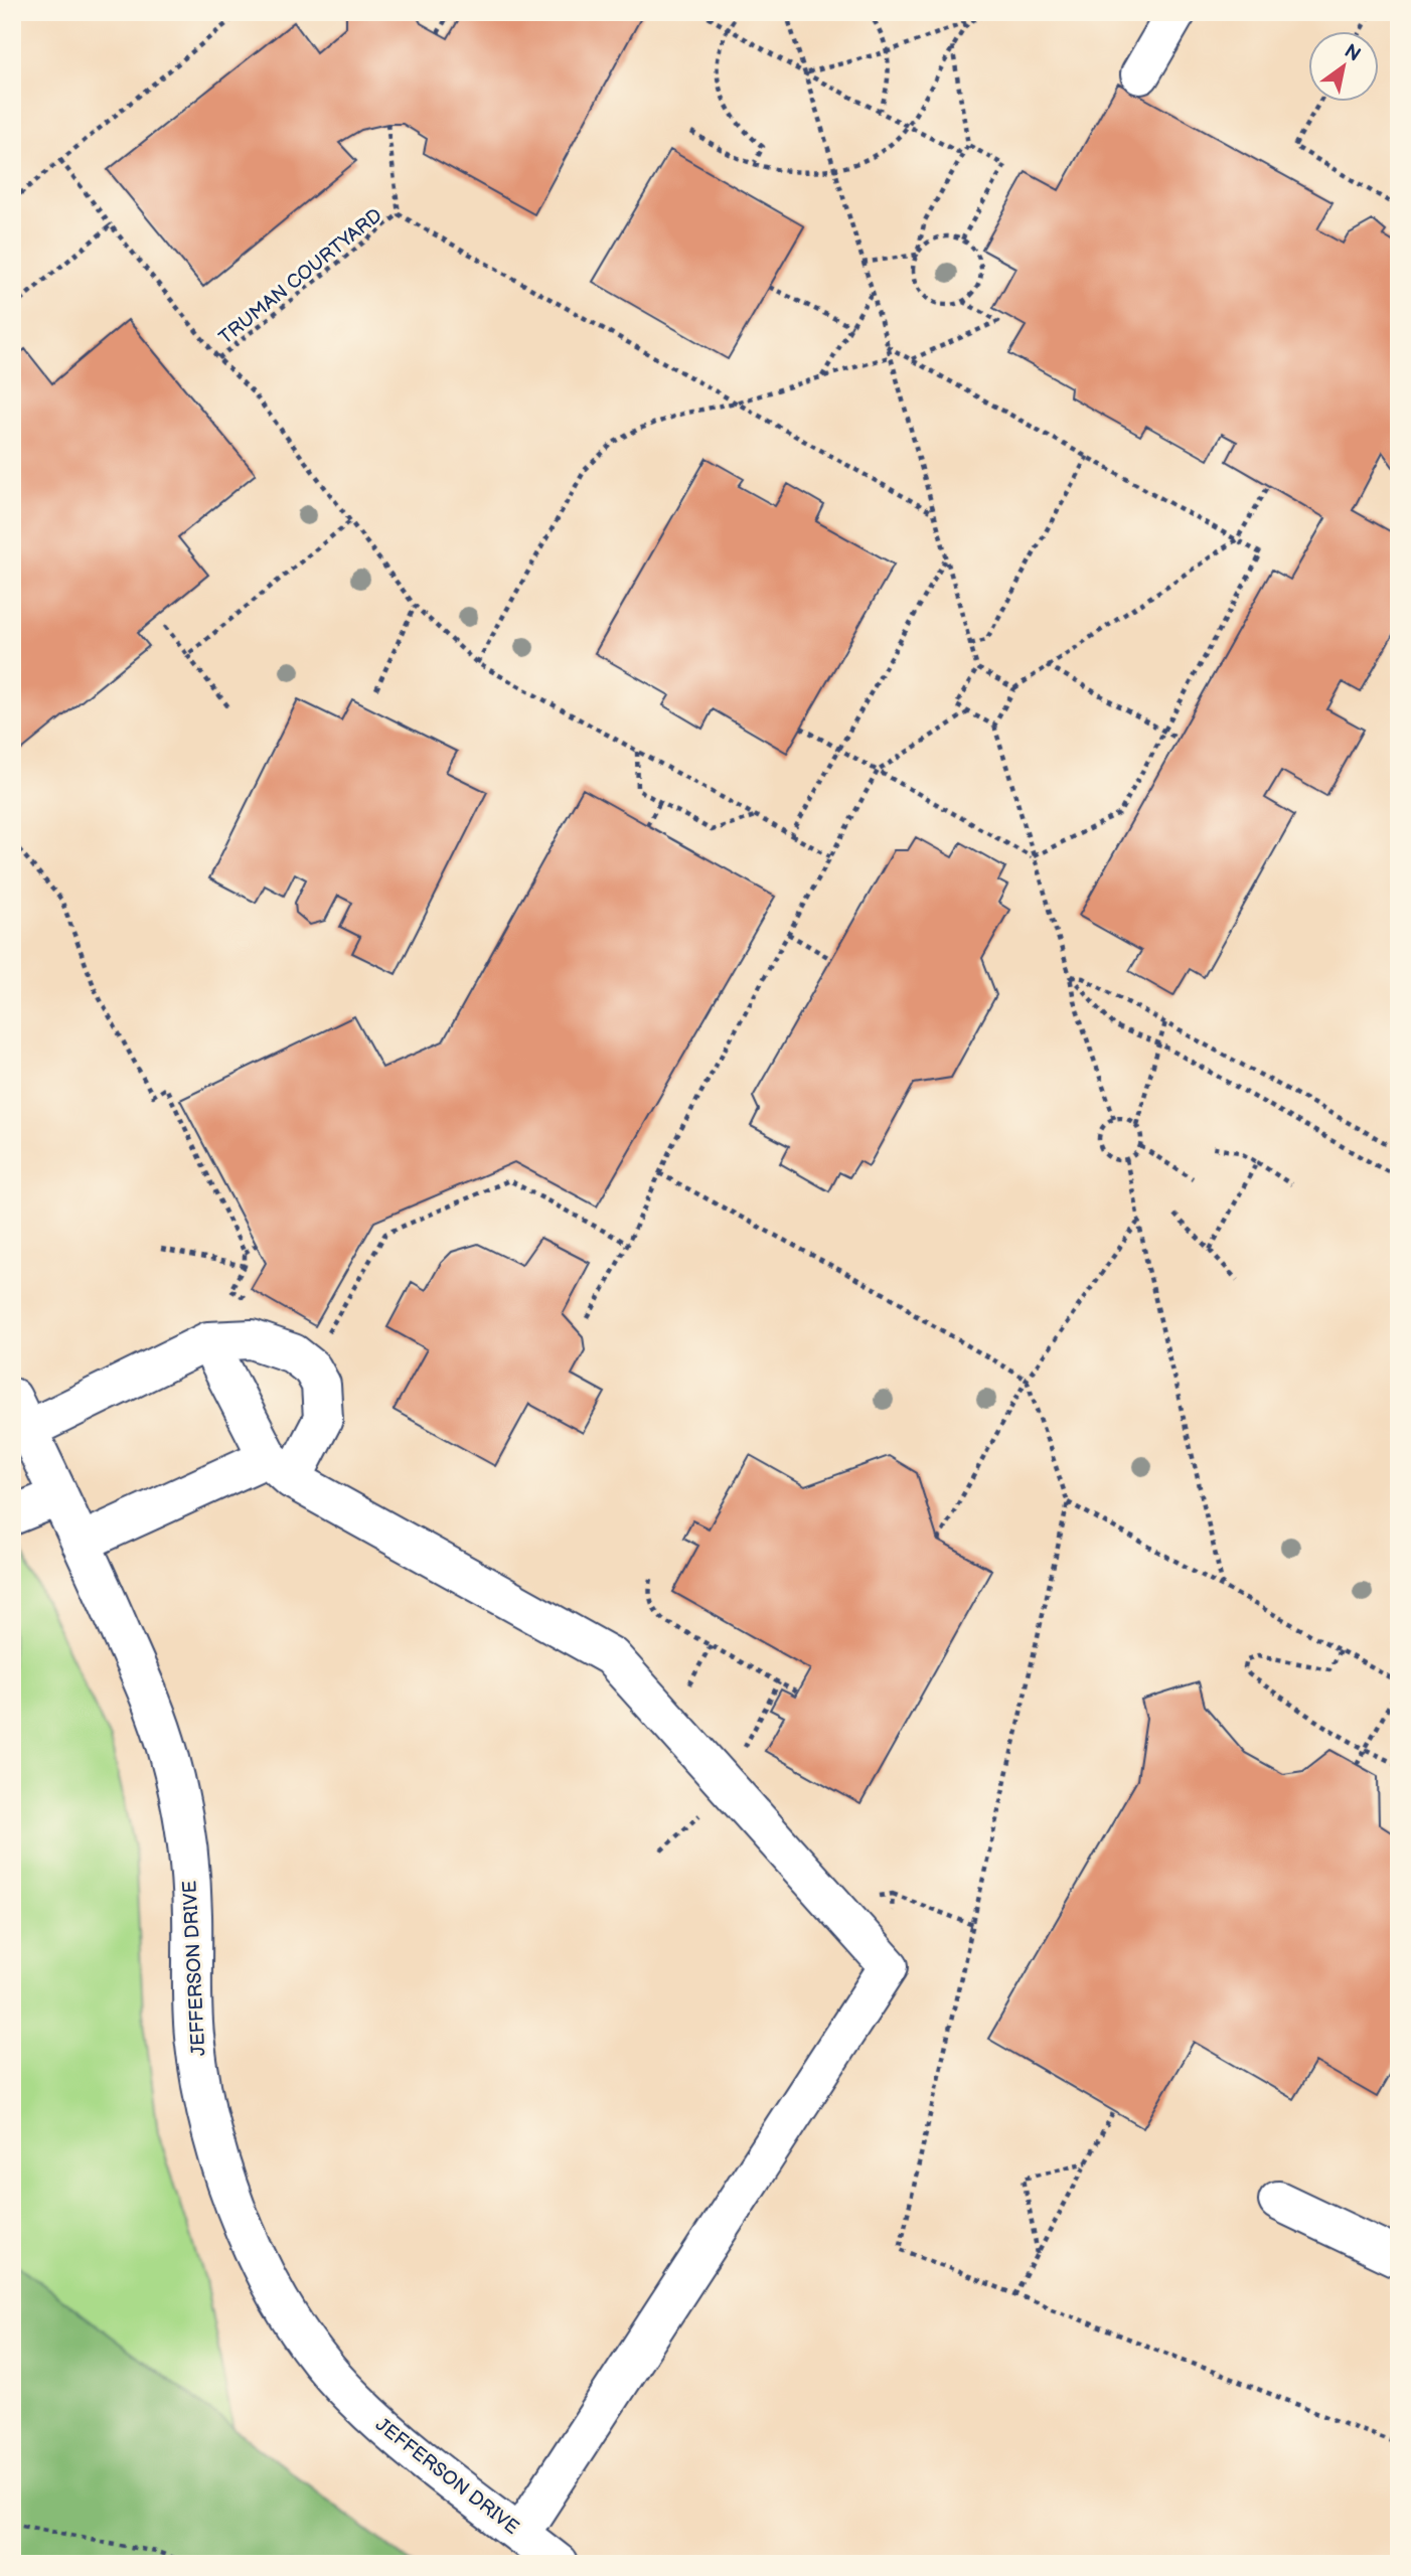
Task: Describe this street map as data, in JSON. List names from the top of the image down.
{
  "streets": {
    "street": ["JEFFERSON DRIVE"],
    "path": ["TRUMAN COURTYARD"]
  },
  "north": "top right"
}
